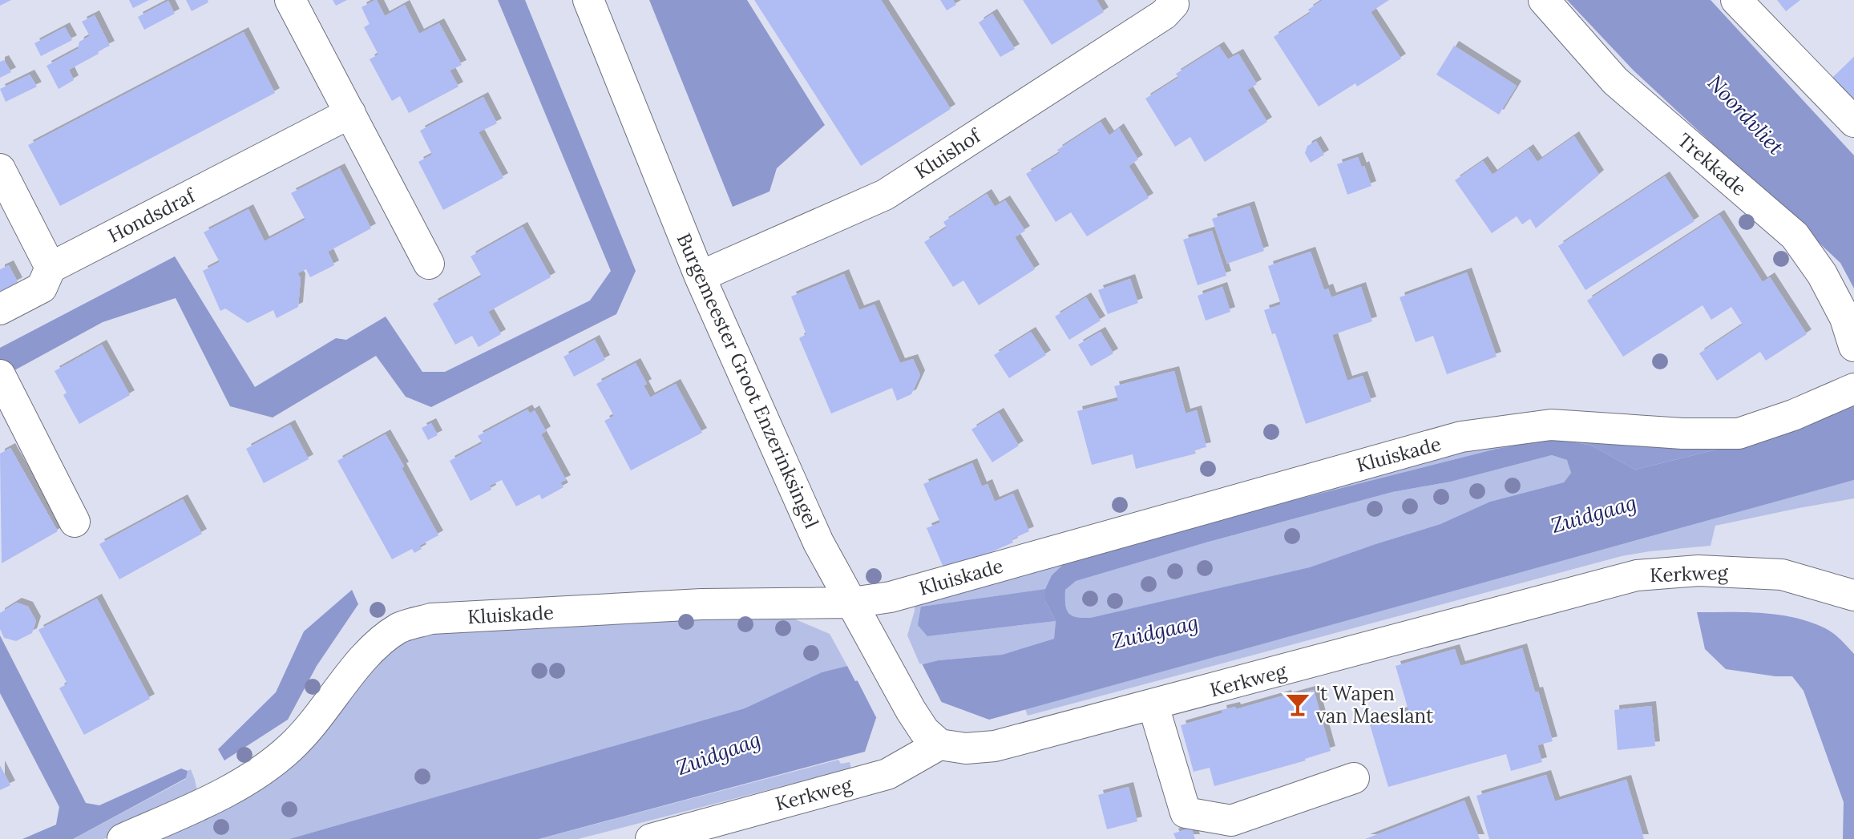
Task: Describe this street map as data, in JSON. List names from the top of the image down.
{
  "streets": {
    "street": [
      "Kluishof",
      "Trekkade",
      "Hondsdraf",
      "Burgemeester Groot Enzerinksingel",
      "Kluiskade",
      "Kerkweg"
    ]
  },
  "crossings": [
    ["Kluishof", "Burgemeester Groot Enzerinksingel"],
    ["Burgemeester Groot Enzerinksingel", "Kluiskade"],
    ["Burgemeester Groot Enzerinksingel", "Kerkweg"]
  ],
  "water": ["Noordvliet", "Zuidgaag"],
  "places": {
    "bar": ["'t Wapen van Maeslant"]
  }
}
